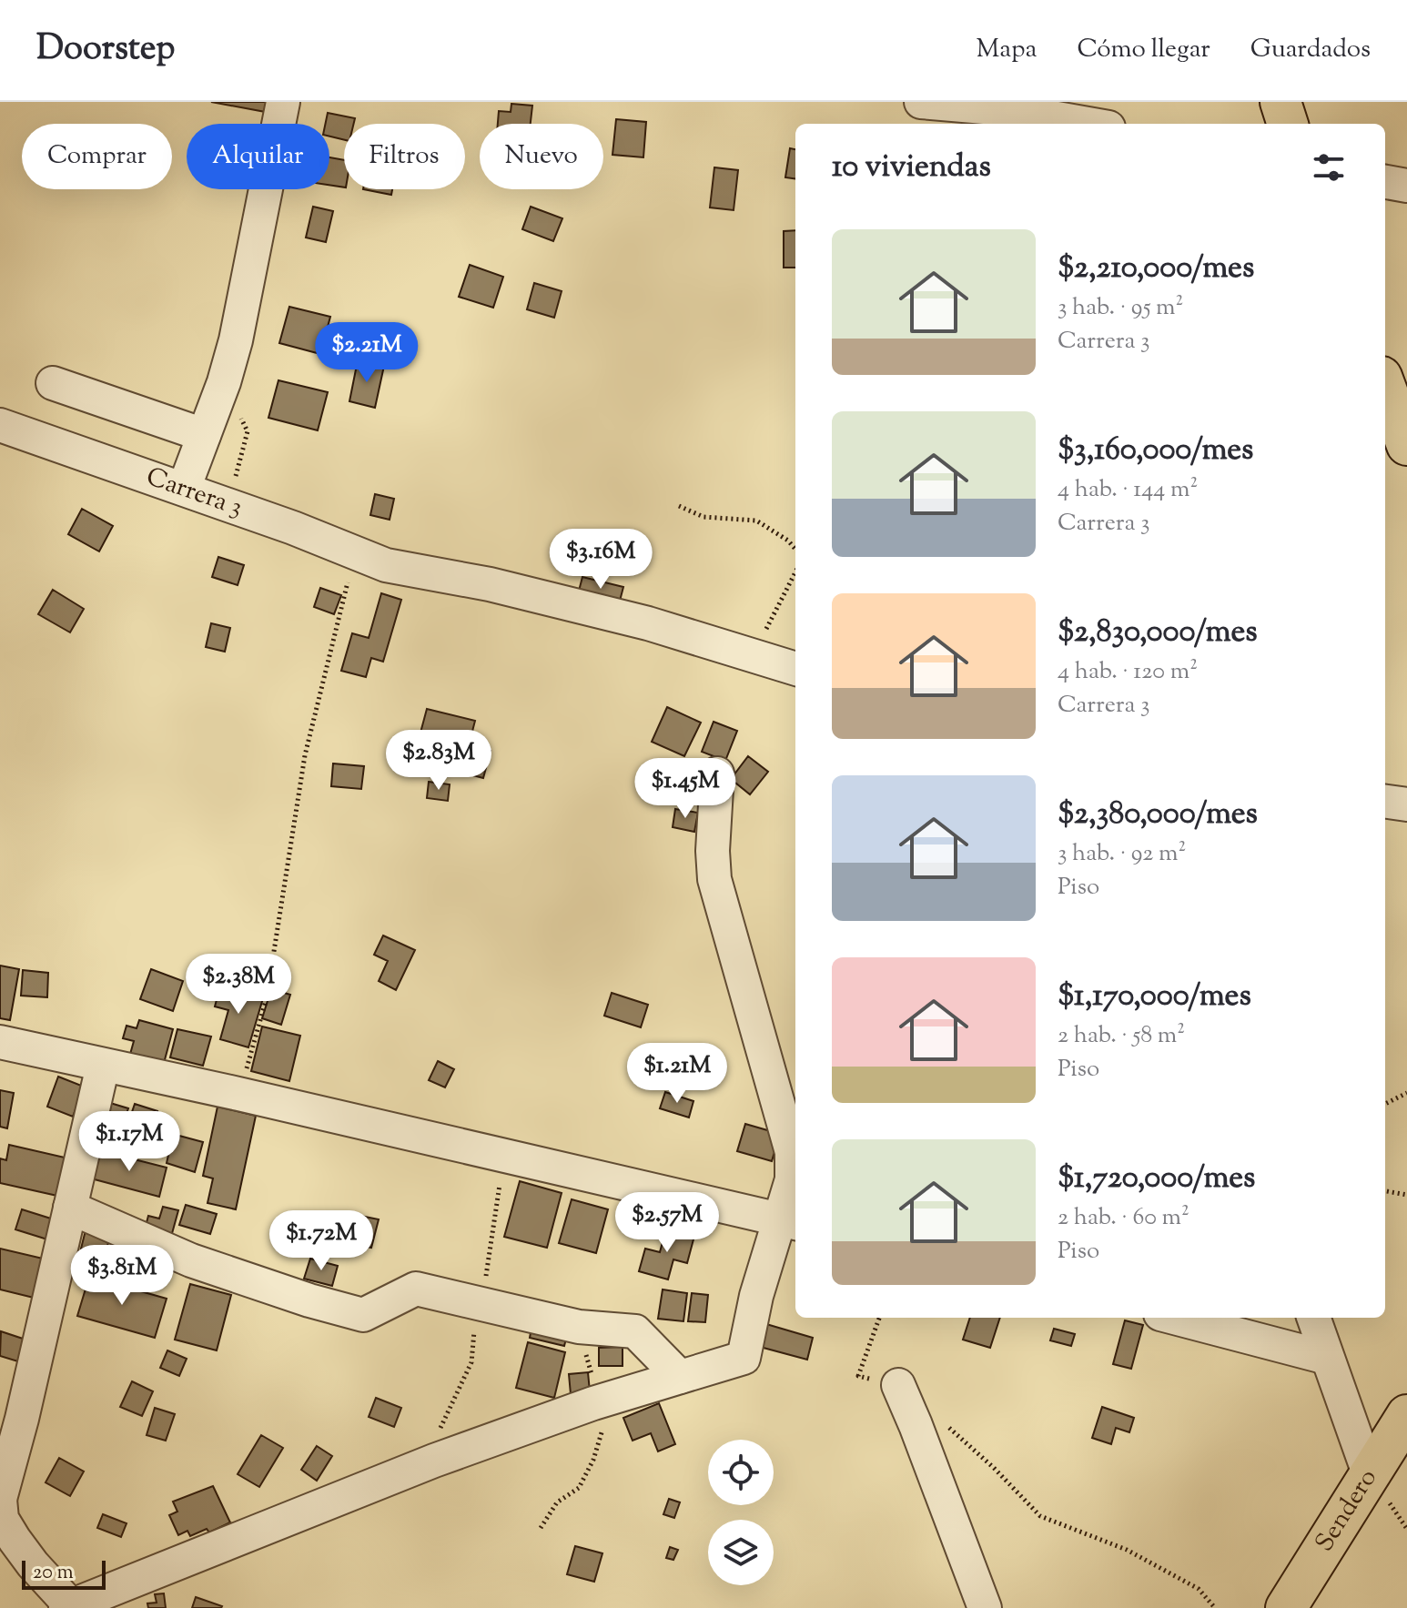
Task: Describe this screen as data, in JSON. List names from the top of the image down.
{
  "streets": {
    "main road": ["Sendero"],
    "street": ["Carrera 3"]
  },
  "scale_bar": "20 m",
  "page": {
    "header": "Doorstep",
    "nav": ["Mapa", "Cómo llegar", "Guardados"],
    "chip": [
      "Comprar",
      "Alquilar",
      "Filtros",
      "Nuevo"
    ],
    "heading": "10 viviendas",
    "list": [
      {
        "name": "$2,210,000/mes",
        "note": "3 hab. · 95 m² · Carrera 3"
      },
      {
        "name": "$3,160,000/mes",
        "note": "4 hab. · 144 m² · Carrera 3"
      },
      {
        "name": "$2,830,000/mes",
        "note": "4 hab. · 120 m² · Carrera 3"
      },
      {
        "name": "$2,380,000/mes",
        "note": "3 hab. · 92 m² · Piso"
      },
      {
        "name": "$1,170,000/mes",
        "note": "2 hab. · 58 m² · Piso"
      },
      {
        "name": "$1,720,000/mes",
        "note": "2 hab. · 60 m² · Piso"
      }
    ],
    "price": [
      "$2.21M",
      "$3.16M",
      "$2.83M",
      "$1.45M",
      "$2.38M",
      "$1.21M",
      "$1.17M",
      "$2.57M",
      "$1.72M",
      "$3.81M"
    ],
    "scale": "20 m"
  }
}
